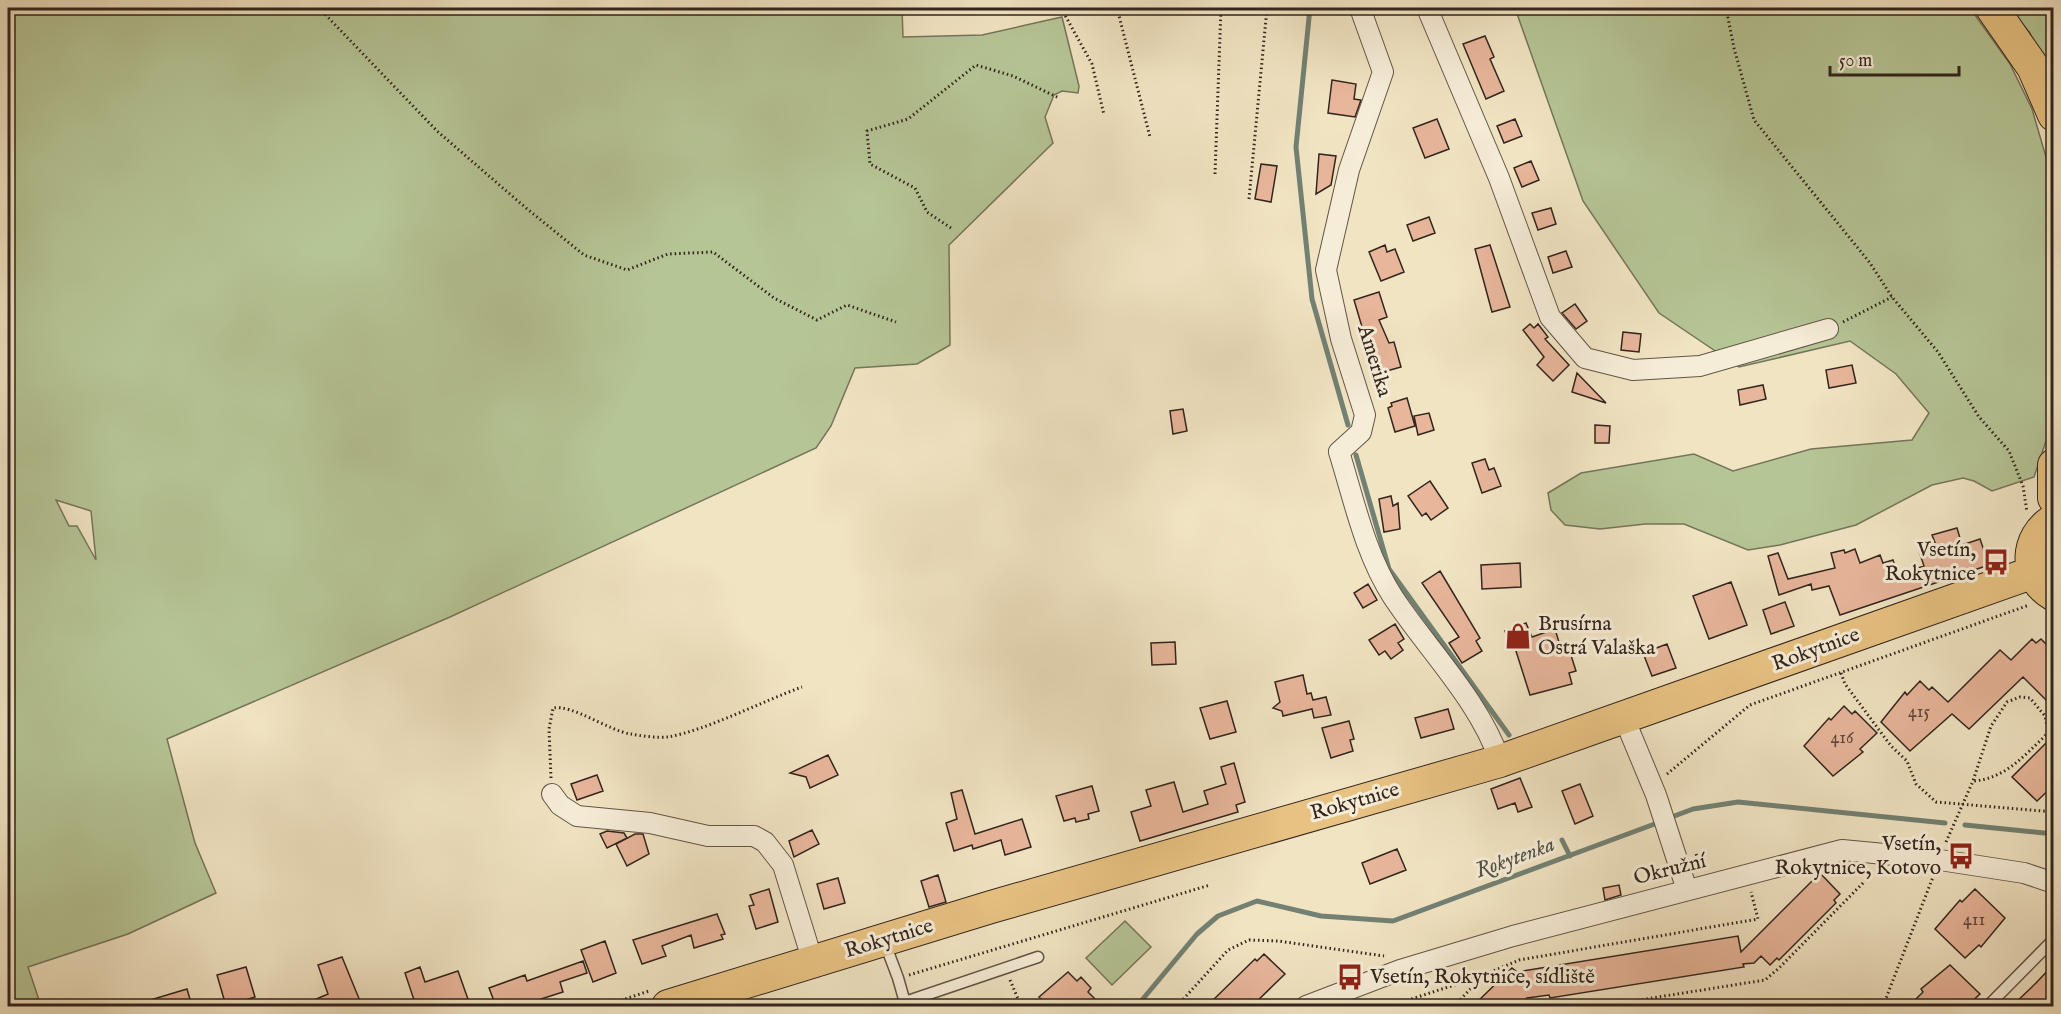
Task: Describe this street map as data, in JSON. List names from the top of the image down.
{
  "streets": {
    "main road": ["Rokytnice"],
    "street": ["Amerika", "Okružní"]
  },
  "crossings": [
    ["Amerika", "Rokytnice"]
  ],
  "water": ["Rokytenka"],
  "places": {
    "bus stop": ["Vsetín, Rokytnice", "Vsetín, Rokytnice, Kotovo", "Vsetín, Rokytnice, sídliště"],
    "shop": ["Brusírna Ostrá Valaška"]
  },
  "house_numbers": ["415", "416", "411"],
  "scale_bar": "50 m"
}
